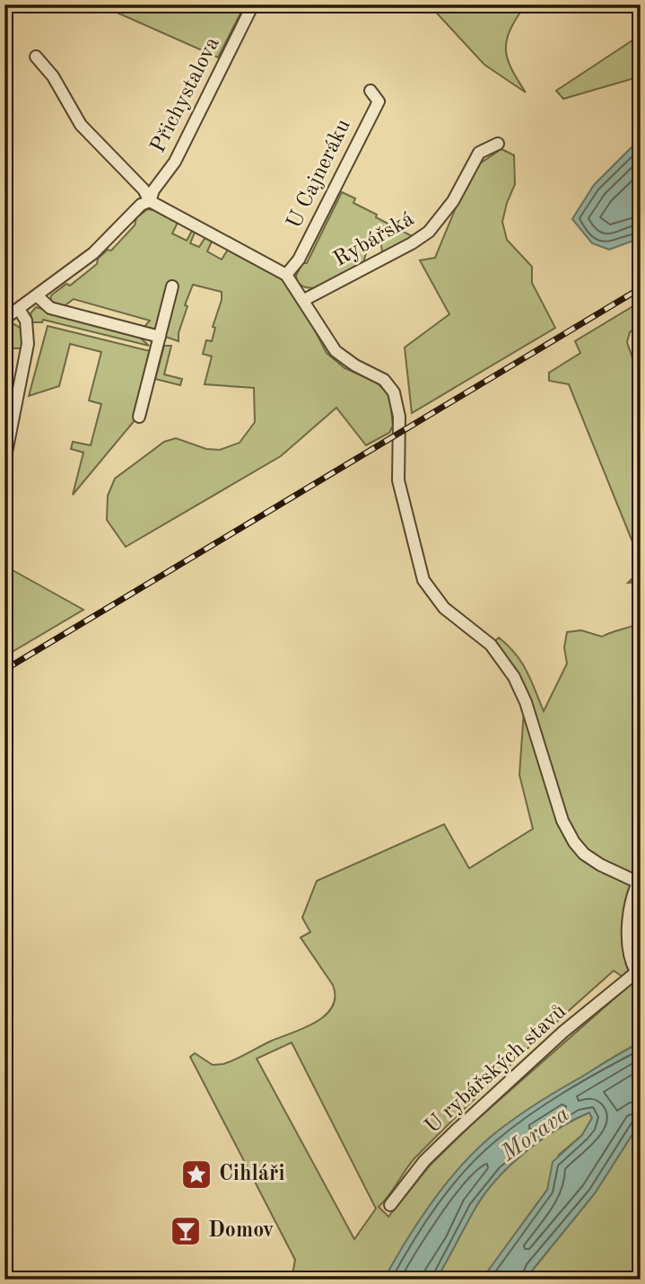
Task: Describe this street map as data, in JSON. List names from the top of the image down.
{
  "streets": {
    "street": [
      "Přichystalova",
      "U Cajneráku",
      "Rybářská",
      "U rybářských stavů"
    ]
  },
  "crossings": [
    ["U Cajneráku", "U rybářských stavů"],
    ["Rybářská", "U rybářských stavů"]
  ],
  "water": ["Morava"],
  "places": {
    "place": ["Cihláři"],
    "bar": ["Domov"]
  }
}
